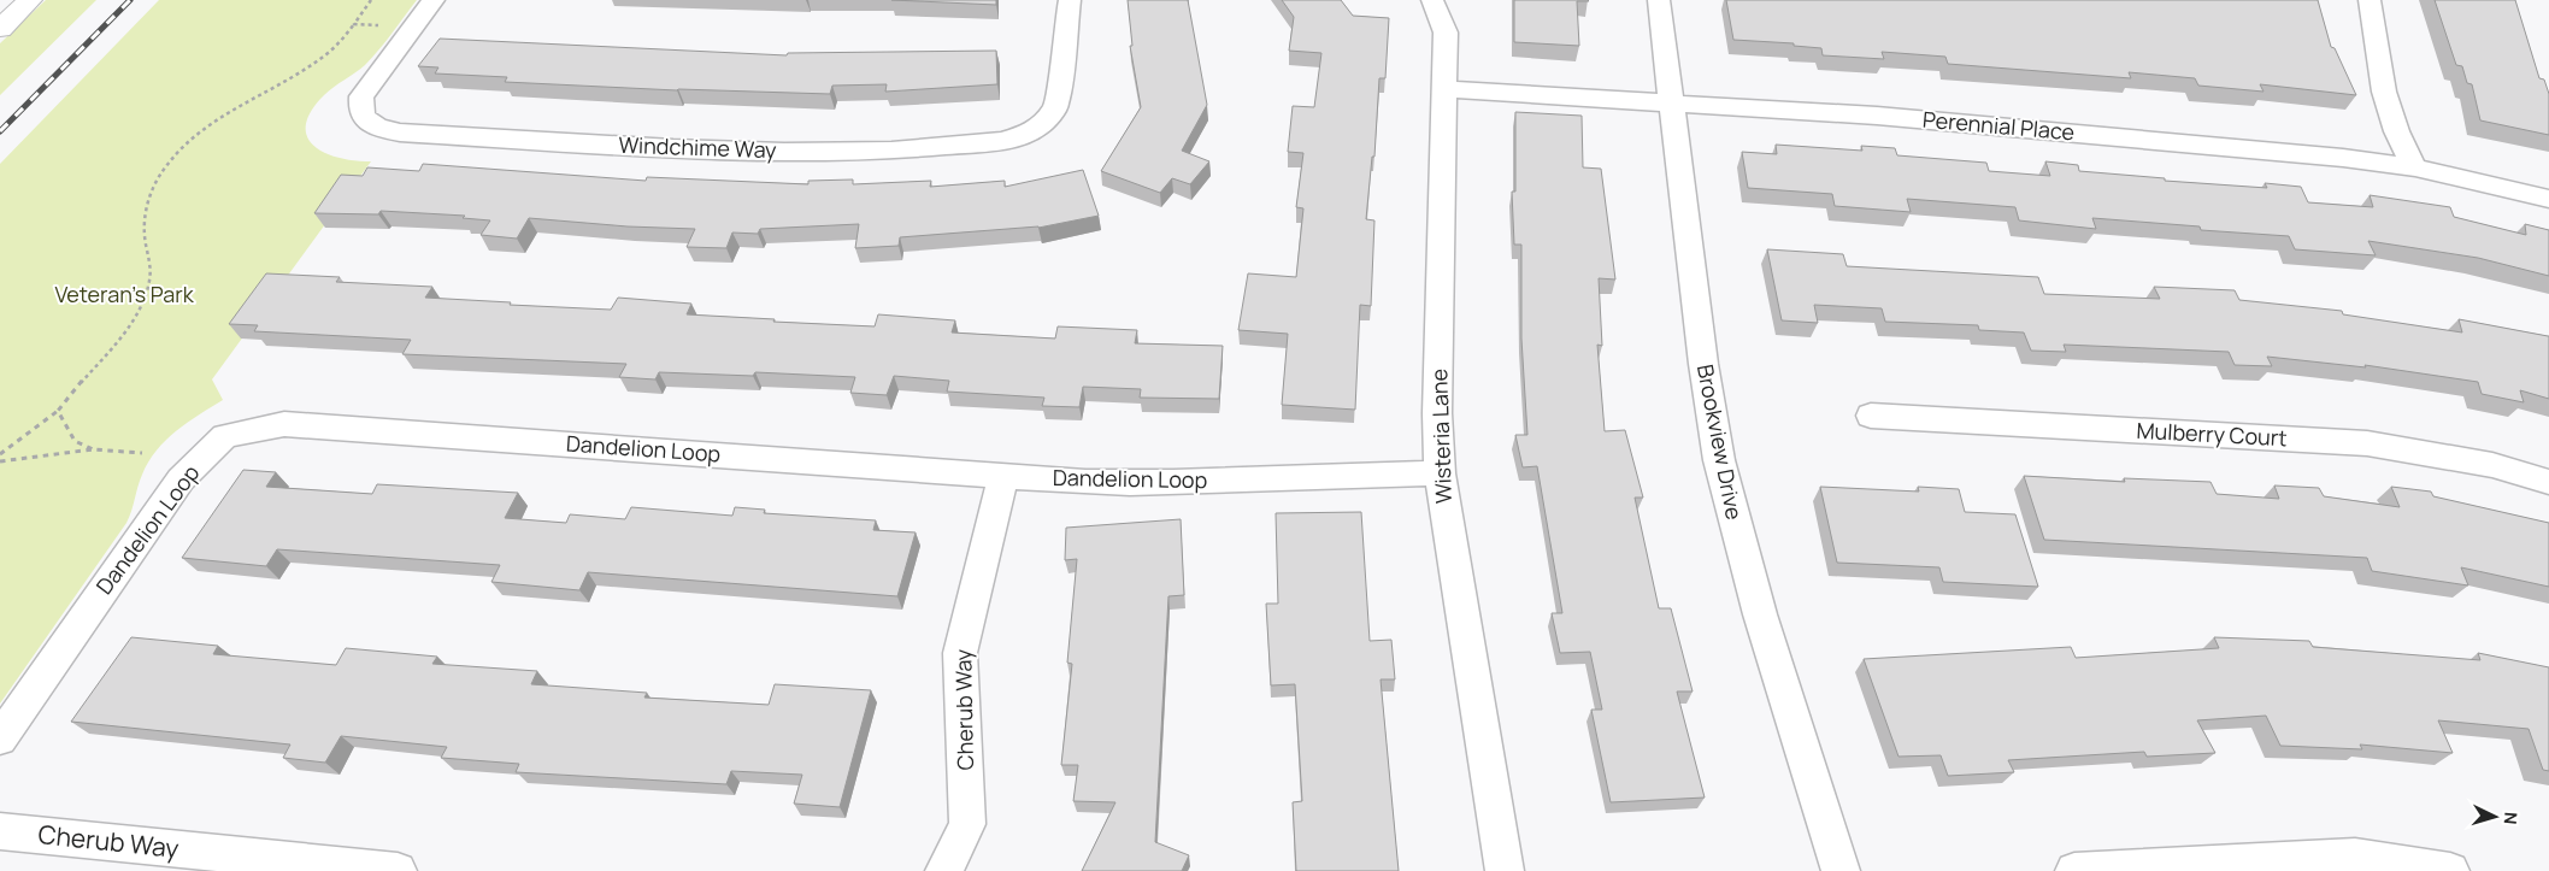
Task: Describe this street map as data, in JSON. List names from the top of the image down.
{
  "streets": {
    "street": [
      "Perennial Place",
      "Windchime Way",
      "Mulberry Court",
      "Wisteria Lane",
      "Brookview Drive",
      "Dandelion Loop",
      "Cherub Way"
    ]
  },
  "crossings": [
    ["Perennial Place", "Wisteria Lane"],
    ["Perennial Place", "Brookview Drive"],
    ["Wisteria Lane", "Dandelion Loop"],
    ["Dandelion Loop", "Cherub Way"]
  ],
  "parks": ["Veteran's Park"],
  "north": "right"
}
